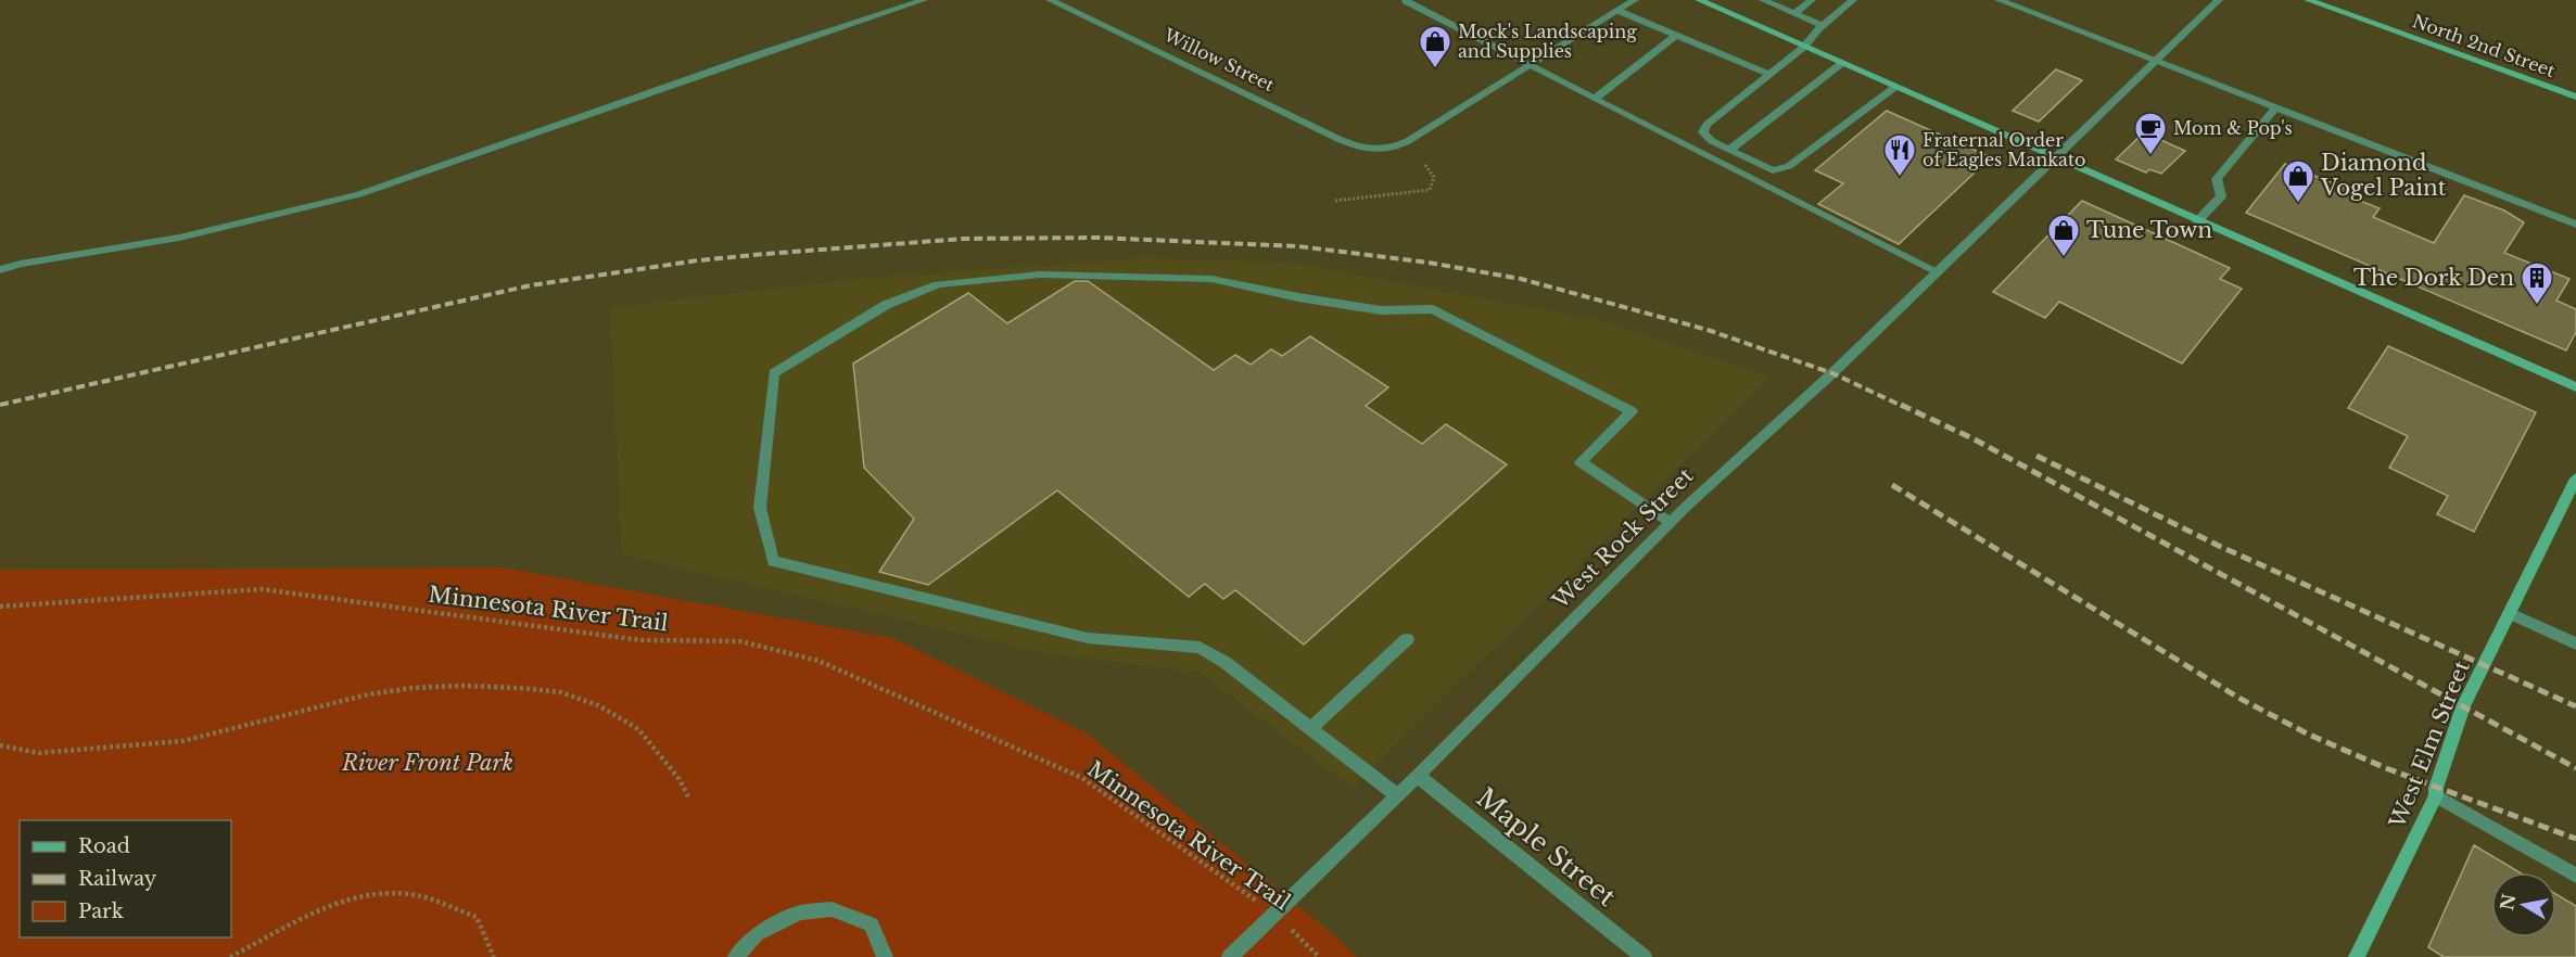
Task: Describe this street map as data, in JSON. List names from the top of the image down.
{
  "streets": {
    "main road": ["North 2nd Street", "West Elm Street"],
    "street": ["Willow Street", "West Rock Street", "Maple Street"],
    "path": ["Minnesota River Trail"]
  },
  "crossings": [
    ["West Rock Street", "Minnesota River Trail"],
    ["West Rock Street", "Maple Street"]
  ],
  "parks": ["River Front Park"],
  "places": {
    "shop": ["Mock's Landscaping and Supplies", "Diamond Vogel Paint", "Tune Town"],
    "cafe": ["Mom & Pop's"],
    "restaurant": ["Fraternal Order of Eagles Mankato"],
    "building": ["The Dork Den"]
  },
  "legend": ["Road", "Railway", "Park"],
  "north": "left"
}
